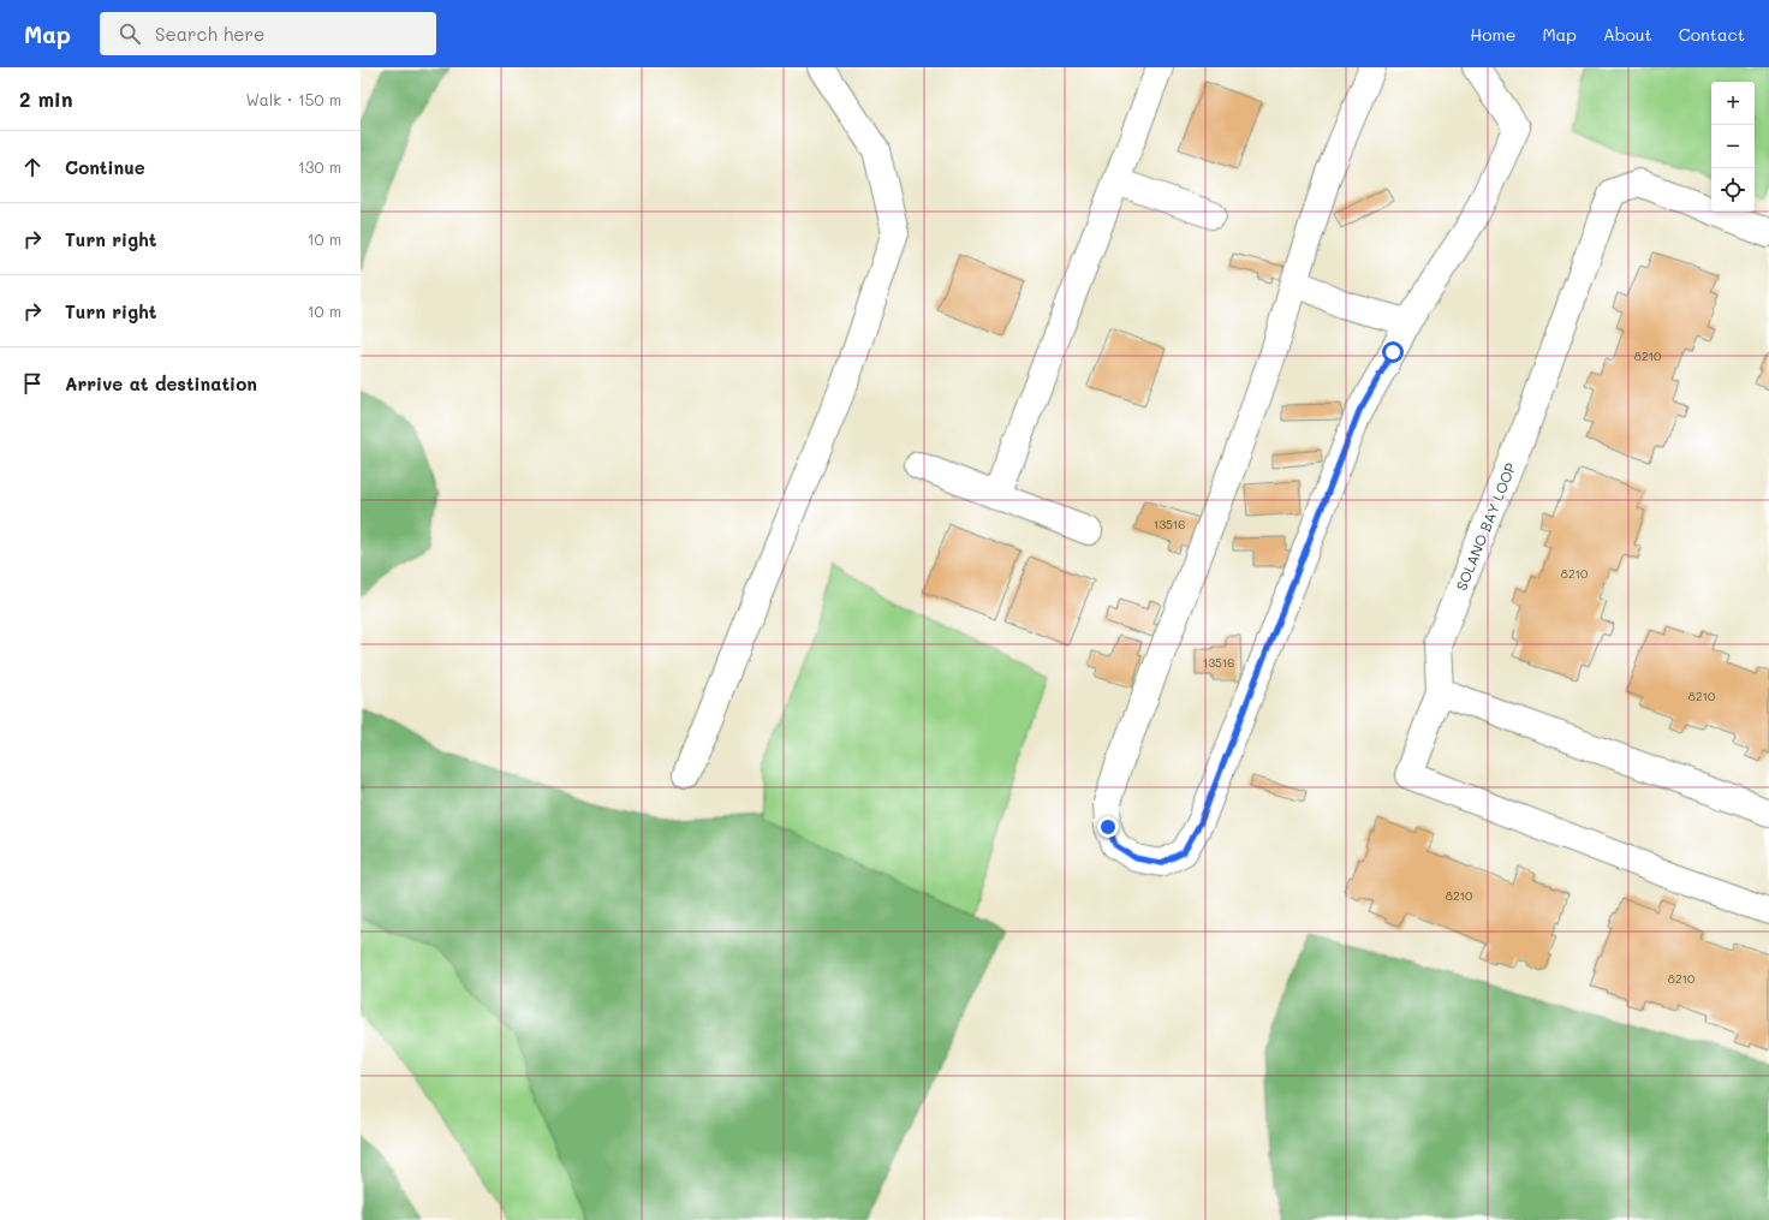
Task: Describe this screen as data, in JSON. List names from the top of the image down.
{
  "streets": {
    "street": ["SOLANO BAY LOOP"]
  },
  "house_numbers": [
    "8210",
    "13516",
    "8210",
    "13516",
    "8210",
    "8210",
    "8210"
  ],
  "page": {
    "header": "Map",
    "search": "Search here",
    "nav": [
      "Home",
      "Map",
      "About",
      "Contact"
    ],
    "heading": ["2 min", "Walk · 150 m"],
    "map_buttons": ["+", "−"],
    "list": [
      ["Continue", "130 m"],
      ["Turn right", "10 m"],
      ["Turn right", "10 m"],
      "Arrive at destination"
    ]
  }
}
